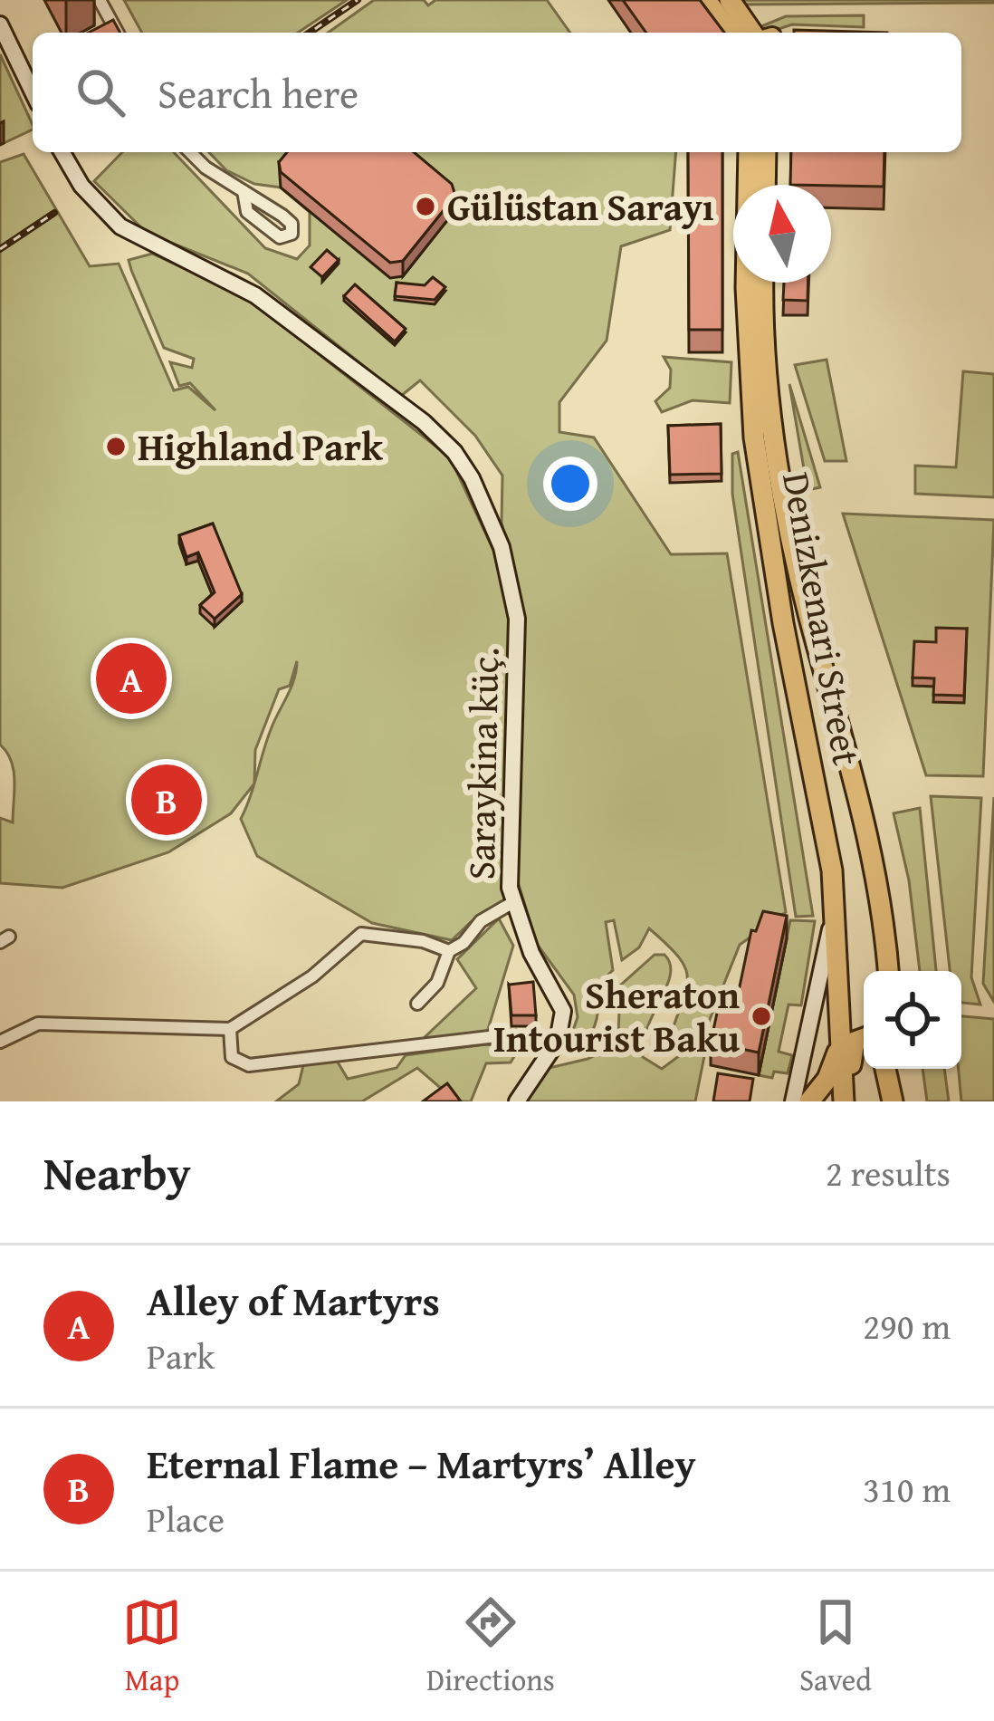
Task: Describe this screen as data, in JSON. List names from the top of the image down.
{
  "streets": {
    "highway": ["Denizkenari Street"],
    "street": ["Saraykina küç."]
  },
  "places": ["Gülüstan Sarayı", "Highland Park", "Sheraton Intourist Baku"],
  "north": "top",
  "page": {
    "search": "Search here",
    "pins": ["A", "B"],
    "heading": ["Nearby", "2 results"],
    "list": [
      {
        "mark": "A",
        "name": "Alley of Martyrs",
        "note": "Park",
        "value": "290 m"
      },
      {
        "mark": "B",
        "name": "Eternal Flame – Martyrs’ Alley",
        "note": "Place",
        "value": "310 m"
      }
    ],
    "nav": ["Map", "Directions", "Saved"]
  }
}
